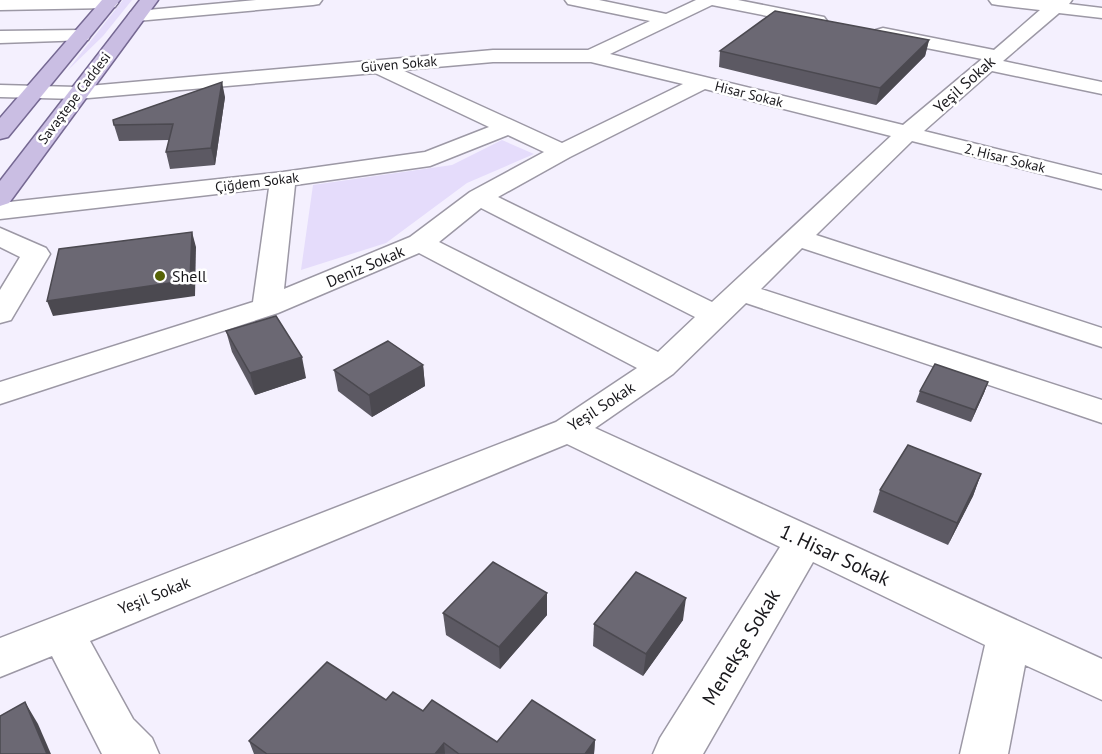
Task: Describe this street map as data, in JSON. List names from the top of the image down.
{
  "streets": {
    "main road": ["Savaştepe Caddesi"],
    "street": [
      "Güven Sokak",
      "Yeşil Sokak",
      "Hisar Sokak",
      "2. Hisar Sokak",
      "Çiğdem Sokak",
      "Deniz Sokak",
      "1. Hisar Sokak",
      "Menekşe Sokak"
    ]
  },
  "crossings": [
    ["Güven Sokak", "Hisar Sokak"],
    ["Güven Sokak", "Savaştepe Caddesi"],
    ["Yeşil Sokak", "Hisar Sokak"],
    ["Yeşil Sokak", "2. Hisar Sokak"],
    ["Yeşil Sokak", "1. Hisar Sokak"],
    ["Hisar Sokak", "2. Hisar Sokak"],
    ["Hisar Sokak", "Deniz Sokak"],
    ["1. Hisar Sokak", "Menekşe Sokak"]
  ],
  "places": ["Shell"]
}
